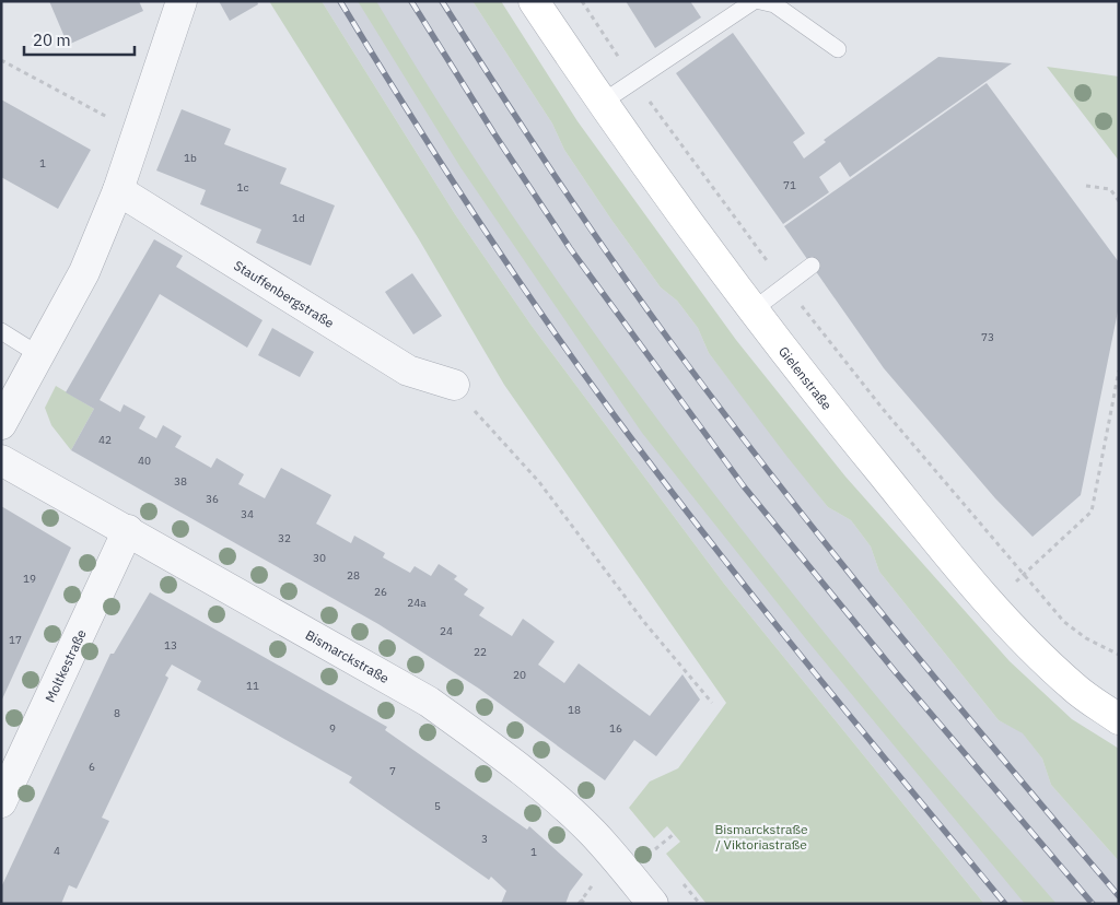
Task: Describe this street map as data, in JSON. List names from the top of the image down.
{
  "streets": {
    "main road": ["Gielenstraße"],
    "street": ["Stauffenbergstraße", "Bismarckstraße", "Moltkestraße"]
  },
  "crossings": [
    ["Bismarckstraße", "Moltkestraße"]
  ],
  "parks": ["Bismarckstraße / Viktoriastraße"],
  "house_numbers": [
    "1b",
    "1",
    "71",
    "1c",
    "1d",
    "73",
    "42",
    "40",
    "38",
    "36",
    "34",
    "32",
    "30",
    "28",
    "19",
    "26",
    "24a",
    "24",
    "17",
    "13",
    "22",
    "20",
    "11",
    "18",
    "8",
    "9",
    "16",
    "6",
    "7",
    "5",
    "3",
    "4",
    "1"
  ],
  "scale_bar": "20 m"
}
